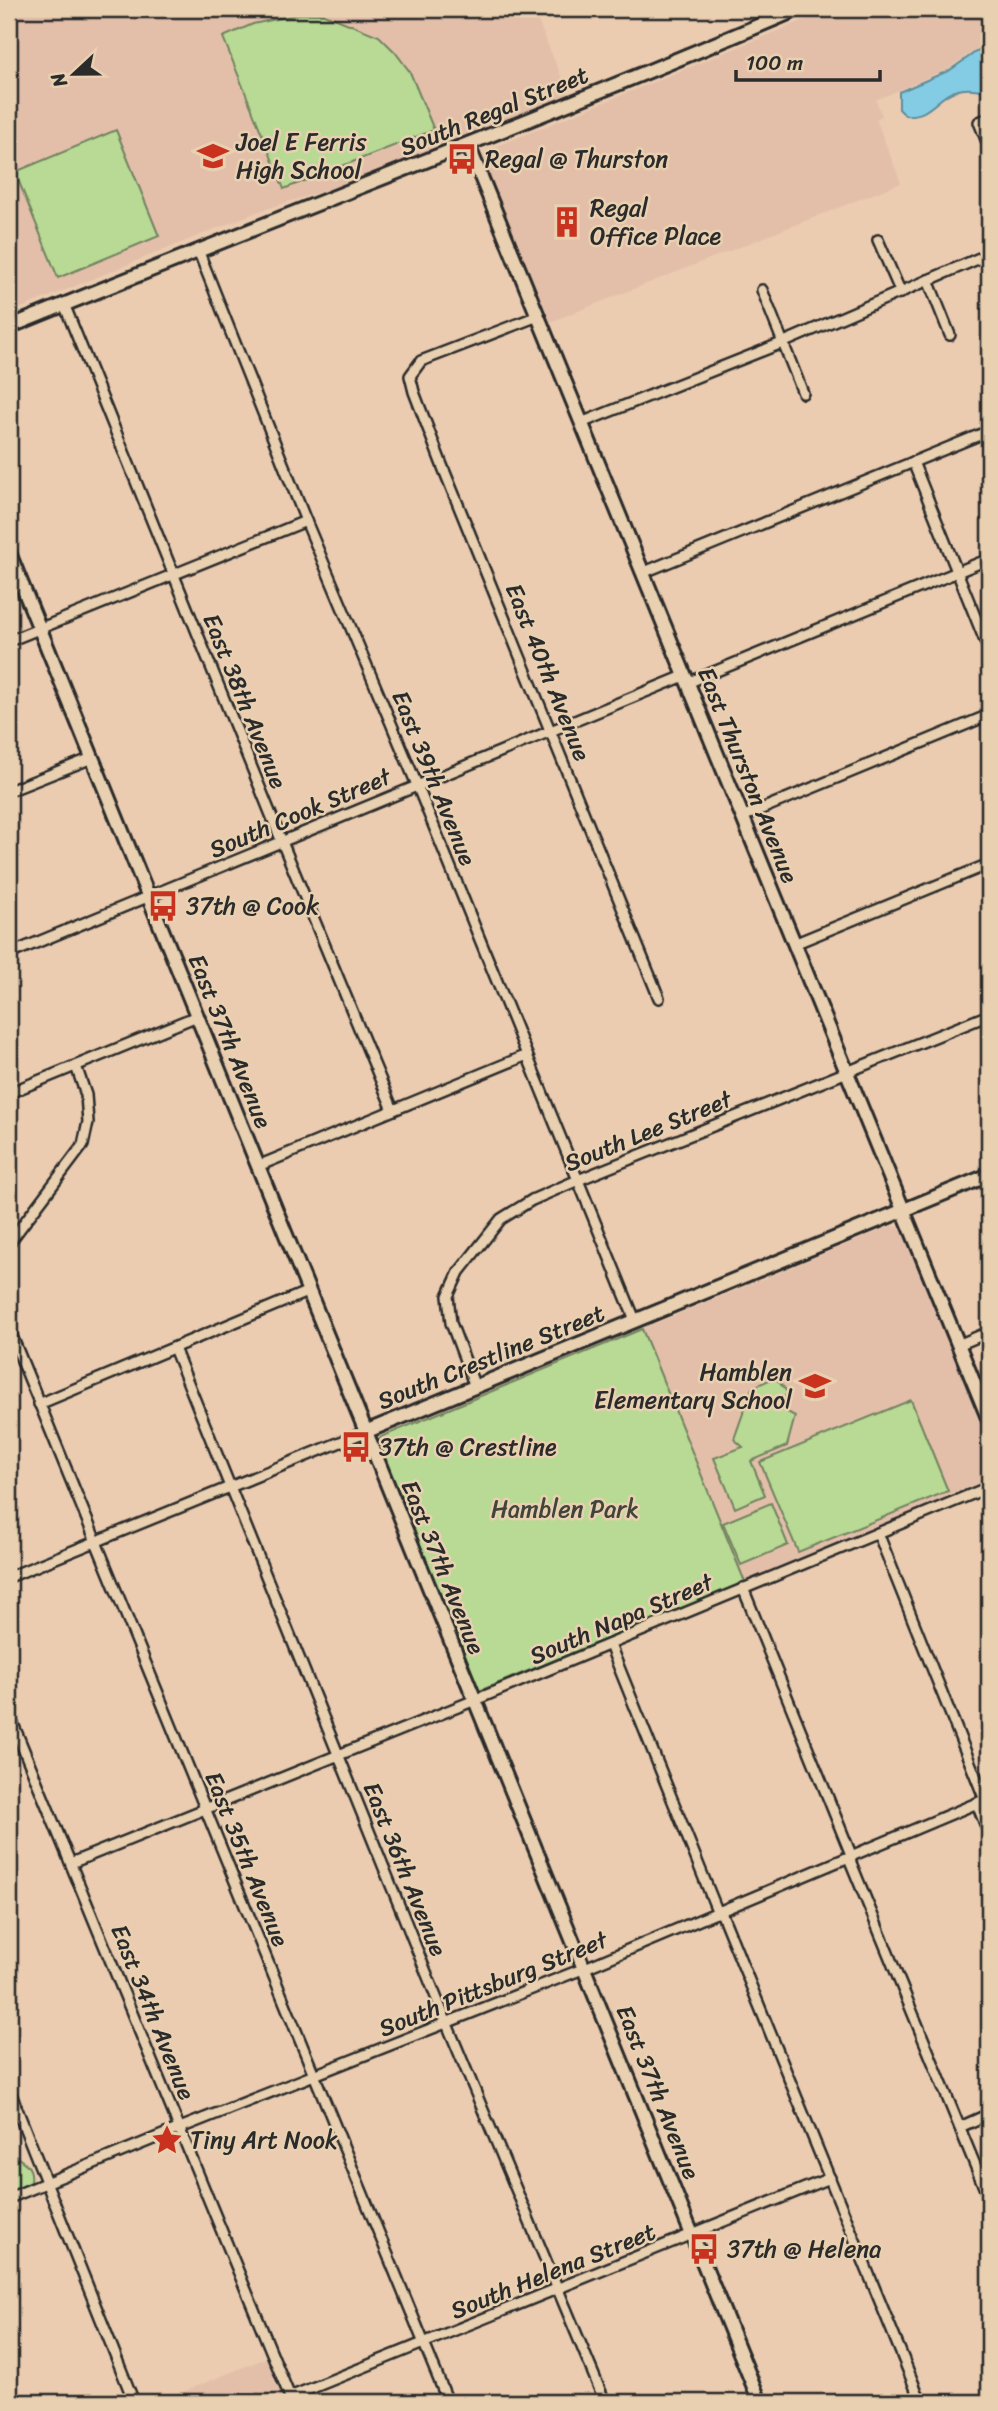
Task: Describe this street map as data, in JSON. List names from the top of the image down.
{
  "streets": {
    "street": [
      "South Regal Street",
      "East 40th Avenue",
      "East 38th Avenue",
      "East Thurston Avenue",
      "East 39th Avenue",
      "South Cook Street",
      "East 37th Avenue",
      "South Lee Street",
      "South Crestline Street",
      "South Napa Street",
      "East 35th Avenue",
      "East 36th Avenue",
      "South Pittsburg Street",
      "East 34th Avenue",
      "South Helena Street"
    ]
  },
  "crossings": [
    ["South Regal Street", "East 38th Avenue"],
    ["South Regal Street", "East Thurston Avenue"],
    ["South Regal Street", "East 39th Avenue"],
    ["East 40th Avenue", "East Thurston Avenue"],
    ["East 40th Avenue", "South Cook Street"],
    ["East 38th Avenue", "South Cook Street"],
    ["East Thurston Avenue", "South Cook Street"],
    ["East Thurston Avenue", "South Lee Street"],
    ["East Thurston Avenue", "South Crestline Street"],
    ["East 39th Avenue", "South Cook Street"],
    ["East 39th Avenue", "South Lee Street"],
    ["East 39th Avenue", "South Crestline Street"],
    ["South Cook Street", "East 37th Avenue"],
    ["East 37th Avenue", "South Crestline Street"],
    ["East 37th Avenue", "South Napa Street"],
    ["East 37th Avenue", "South Pittsburg Street"],
    ["East 37th Avenue", "South Helena Street"],
    ["South Lee Street", "South Crestline Street"],
    ["South Crestline Street", "East 35th Avenue"],
    ["South Crestline Street", "East 36th Avenue"],
    ["South Napa Street", "East 35th Avenue"],
    ["South Napa Street", "East 36th Avenue"],
    ["South Napa Street", "East 34th Avenue"],
    ["East 35th Avenue", "South Pittsburg Street"],
    ["East 35th Avenue", "South Helena Street"],
    ["East 36th Avenue", "South Pittsburg Street"],
    ["East 36th Avenue", "South Helena Street"],
    ["South Pittsburg Street", "East 34th Avenue"],
    ["East 34th Avenue", "South Helena Street"]
  ],
  "parks": ["Hamblen Park"],
  "places": {
    "school or university": ["Joel E Ferris High School", "Hamblen Elementary School"],
    "bus stop": [
      "Regal @ Thurston",
      "37th @ Cook",
      "37th @ Crestline",
      "37th @ Helena"
    ],
    "building": ["Regal Office Place"],
    "place": ["Tiny Art Nook"]
  },
  "scale_bar": "100 m",
  "north": "left"
}
